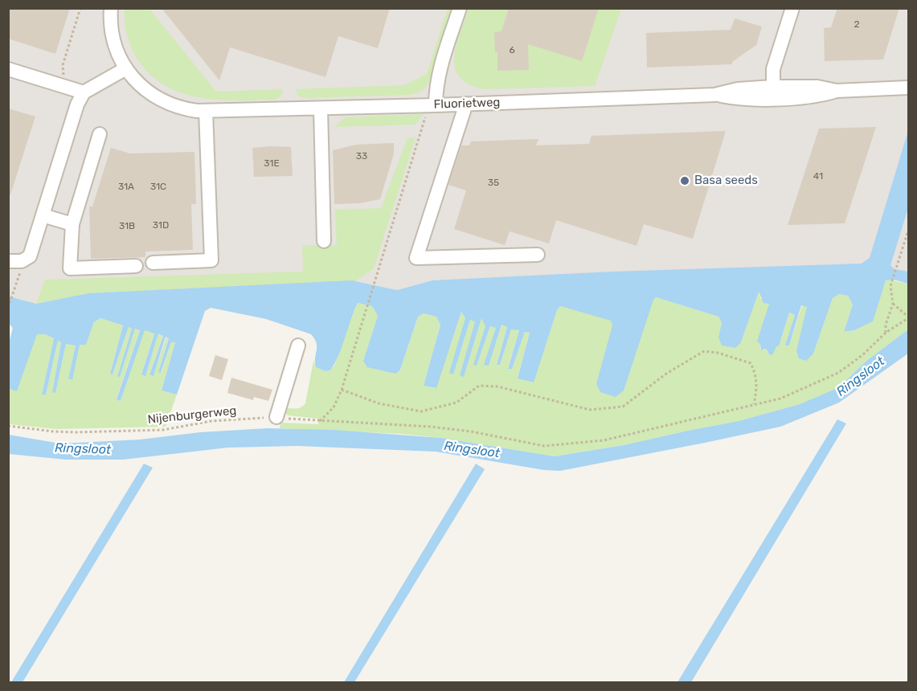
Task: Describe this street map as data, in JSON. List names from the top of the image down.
{
  "streets": {
    "street": ["Fluorietweg"],
    "path": ["Nijenburgerweg"]
  },
  "water": ["Ringsloot"],
  "places": ["Basa seeds"],
  "house_numbers": [
    "2",
    "6",
    "33",
    "31E",
    "41",
    "35",
    "31A",
    "31C",
    "31D",
    "31B"
  ]
}
